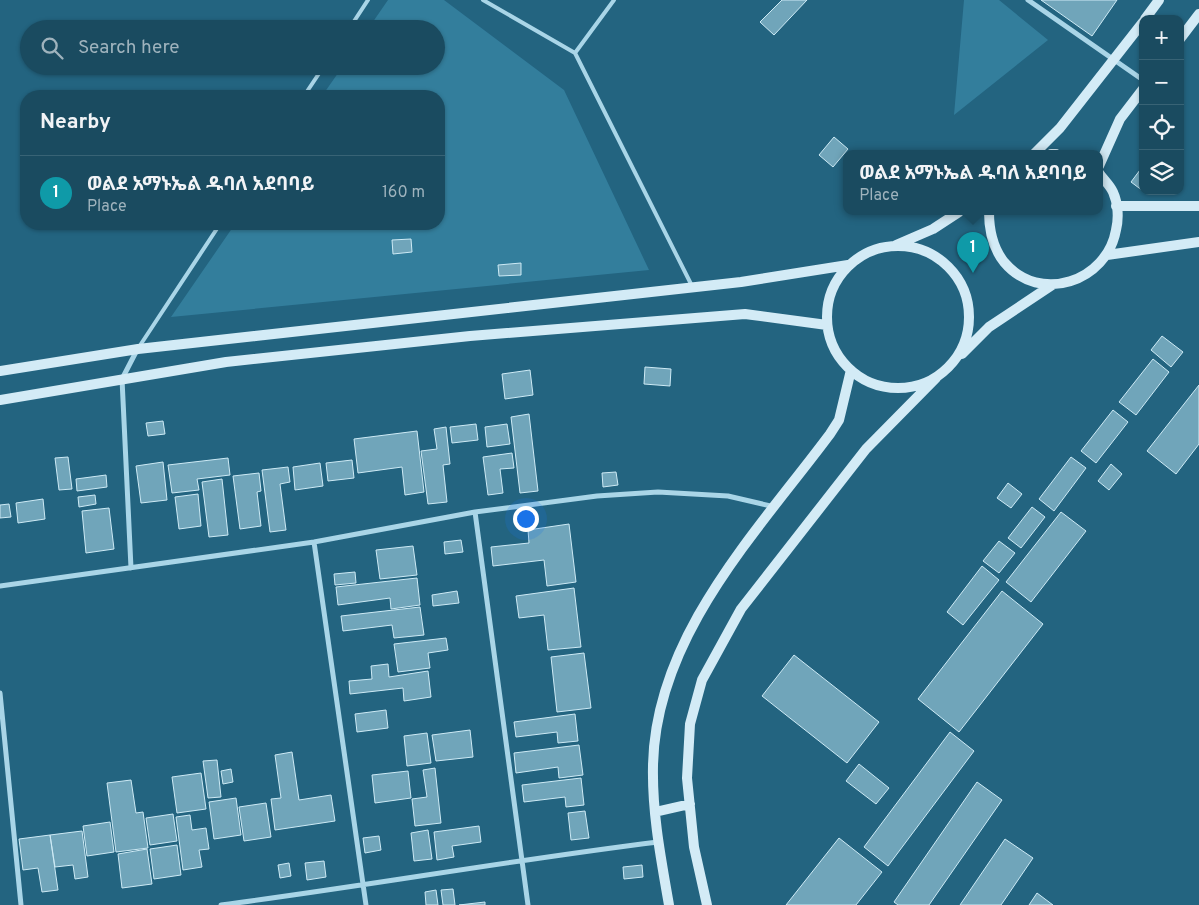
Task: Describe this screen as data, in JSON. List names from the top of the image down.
{
  "page": {
    "map_buttons": ["+", "−"],
    "search": "Search here",
    "heading": "Nearby",
    "popup": ["ወልደ አማኑኤል ዱባለ አደባባይ", "Place"],
    "list": [
      {
        "mark": "1",
        "name": "ወልደ አማኑኤል ዱባለ አደባባይ",
        "note": "Place",
        "value": "160 m"
      }
    ],
    "pins": "1"
  }
}
